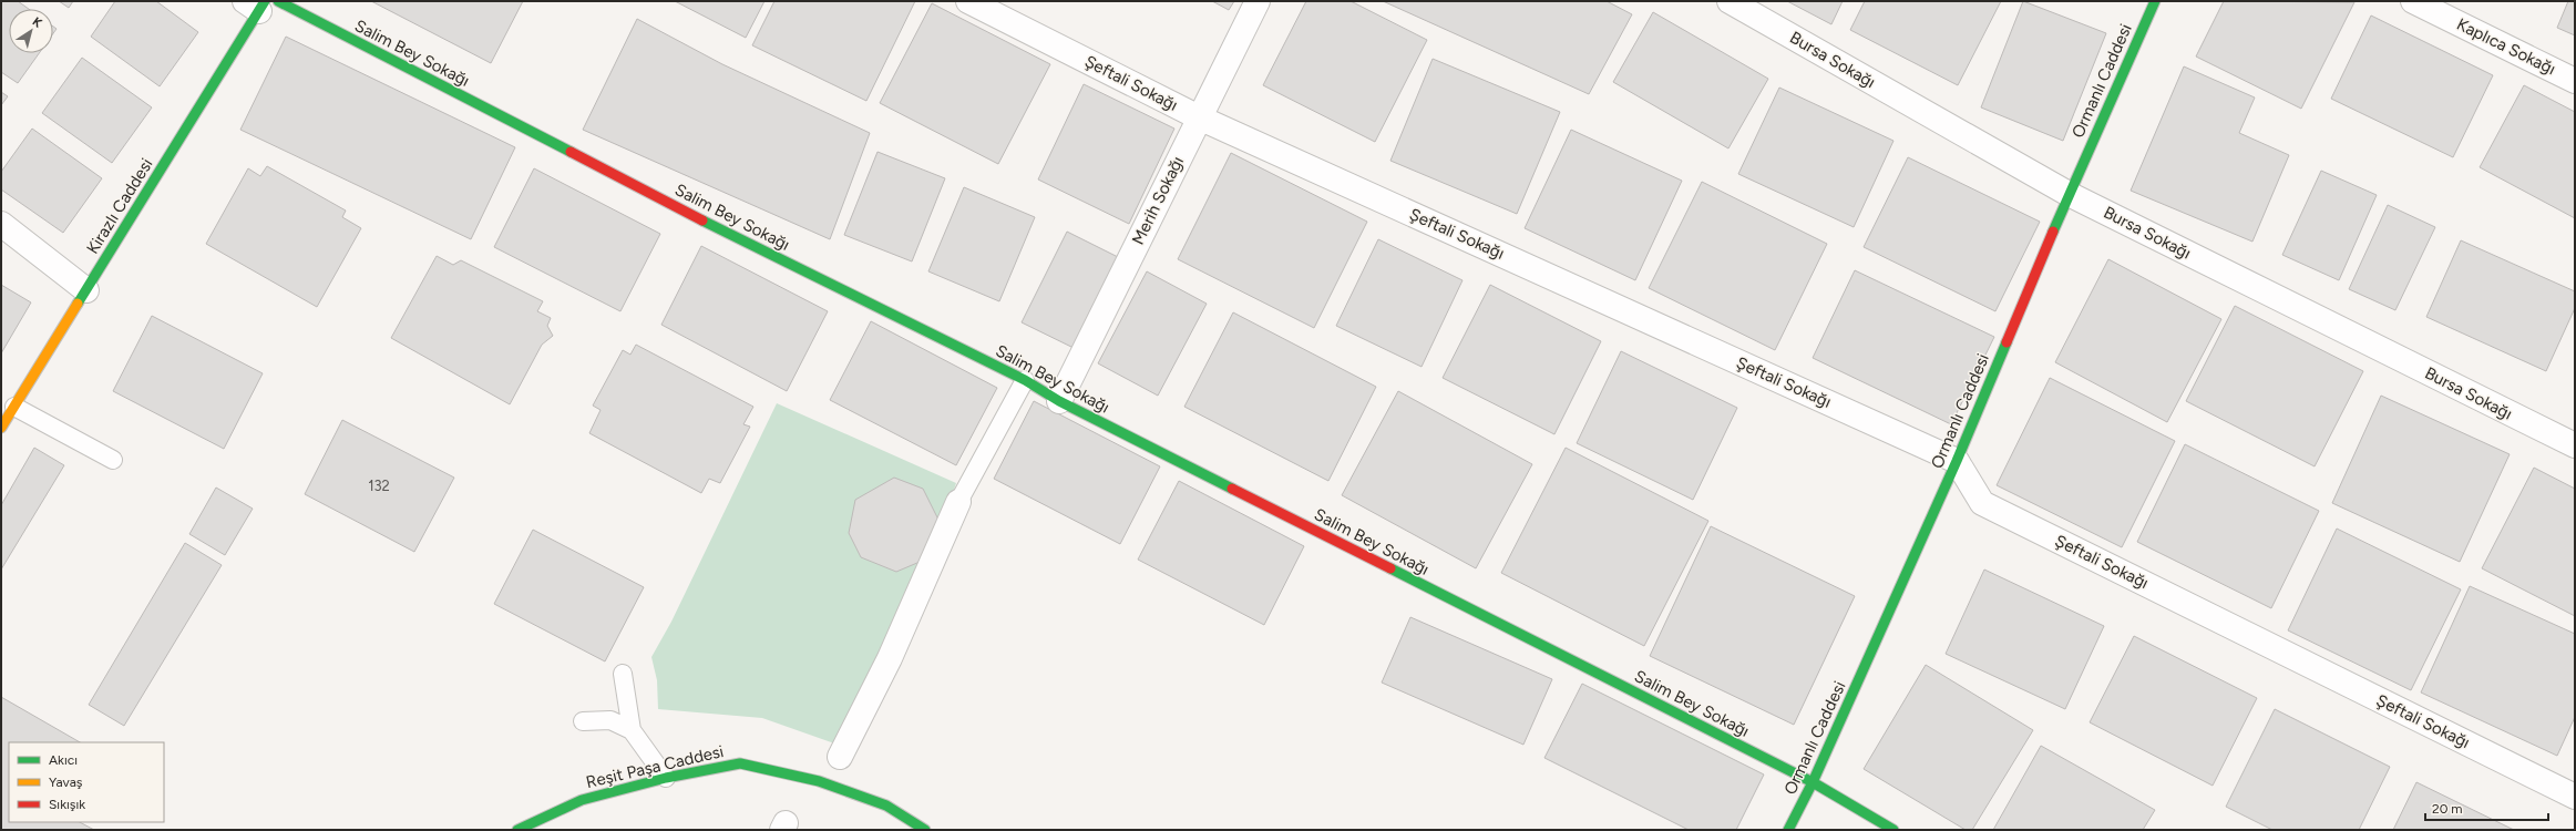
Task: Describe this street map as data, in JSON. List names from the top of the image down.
{
  "streets": {
    "main road": [
      "Salim Bey Sokağı",
      "Ormanlı Caddesi",
      "Kirazlı Caddesi",
      "Reşit Paşa Caddesi"
    ],
    "street": [
      "Kaplıca Sokağı",
      "Bursa Sokağı",
      "Şeftali Sokağı",
      "Merih Sokağı"
    ]
  },
  "crossings": [
    ["Salim Bey Sokağı", "Ormanlı Caddesi"],
    ["Salim Bey Sokağı", "Merih Sokağı"],
    ["Salim Bey Sokağı", "Kirazlı Caddesi"],
    ["Bursa Sokağı", "Ormanlı Caddesi"],
    ["Ormanlı Caddesi", "Şeftali Sokağı"],
    ["Şeftali Sokağı", "Merih Sokağı"]
  ],
  "house_numbers": ["132"],
  "legend": ["Akıcı", "Yavaş", "Sıkışık"],
  "scale_bar": "20 m",
  "north": "top right"
}
